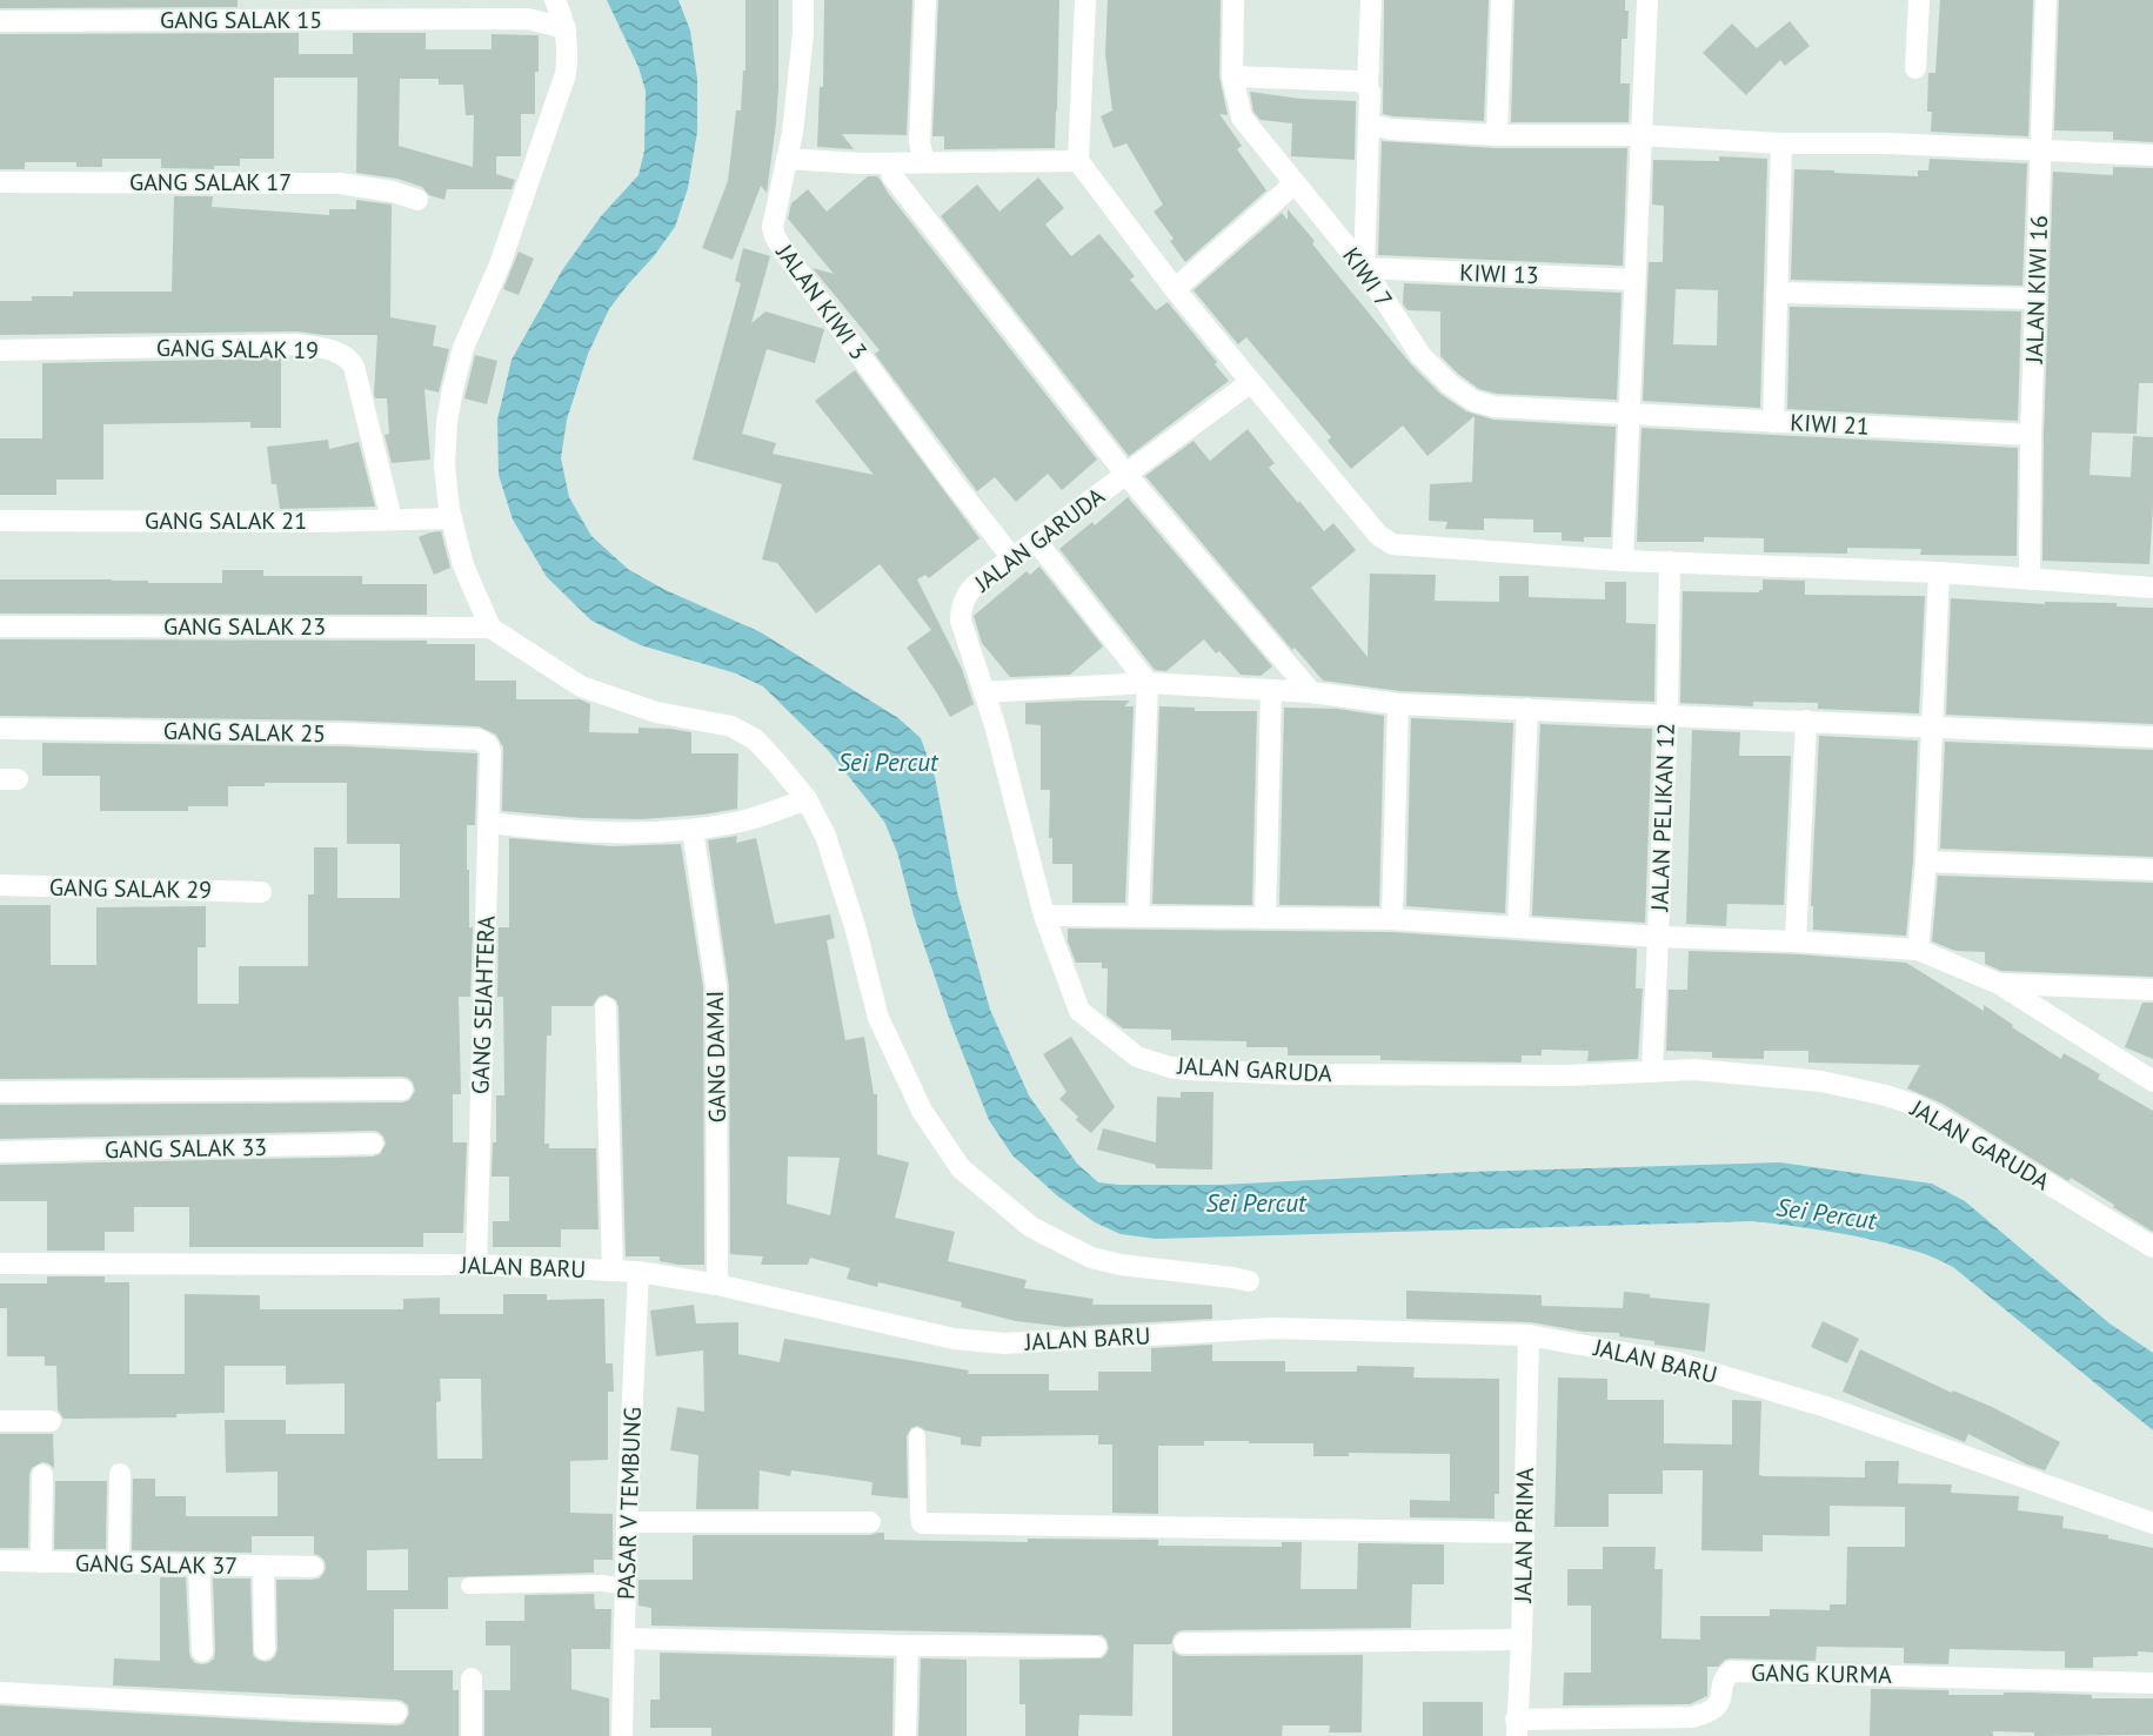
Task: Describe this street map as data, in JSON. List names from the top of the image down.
{
  "streets": {
    "street": [
      "GANG SALAK 15",
      "GANG SALAK 17",
      "KIWI 13",
      "KIWI 7",
      "JALAN KIWI 16",
      "JALAN KIWI 3",
      "GANG SALAK 19",
      "KIWI 21",
      "GANG SALAK 21",
      "JALAN GARUDA",
      "GANG SALAK 23",
      "GANG SALAK 25",
      "JALAN PELIKAN 12",
      "GANG SALAK 29",
      "GANG SEJAHTERA",
      "GANG DAMAI",
      "GANG SALAK 33",
      "JALAN BARU",
      "PASAR V TEMBUNG",
      "JALAN PRIMA",
      "GANG SALAK 37",
      "GANG KURMA"
    ]
  },
  "crossings": [
    ["KIWI 13", "KIWI 7"],
    ["KIWI 7", "KIWI 21"],
    ["JALAN KIWI 16", "KIWI 21"],
    ["JALAN KIWI 3", "JALAN GARUDA"],
    ["GANG SALAK 19", "GANG SALAK 21"],
    ["JALAN GARUDA", "JALAN PELIKAN 12"],
    ["GANG SALAK 25", "GANG SEJAHTERA"],
    ["GANG SEJAHTERA", "JALAN BARU"],
    ["GANG DAMAI", "JALAN BARU"],
    ["JALAN BARU", "PASAR V TEMBUNG"],
    ["JALAN BARU", "JALAN PRIMA"],
    ["JALAN PRIMA", "GANG KURMA"]
  ],
  "water": ["Sei Percut"]
}
